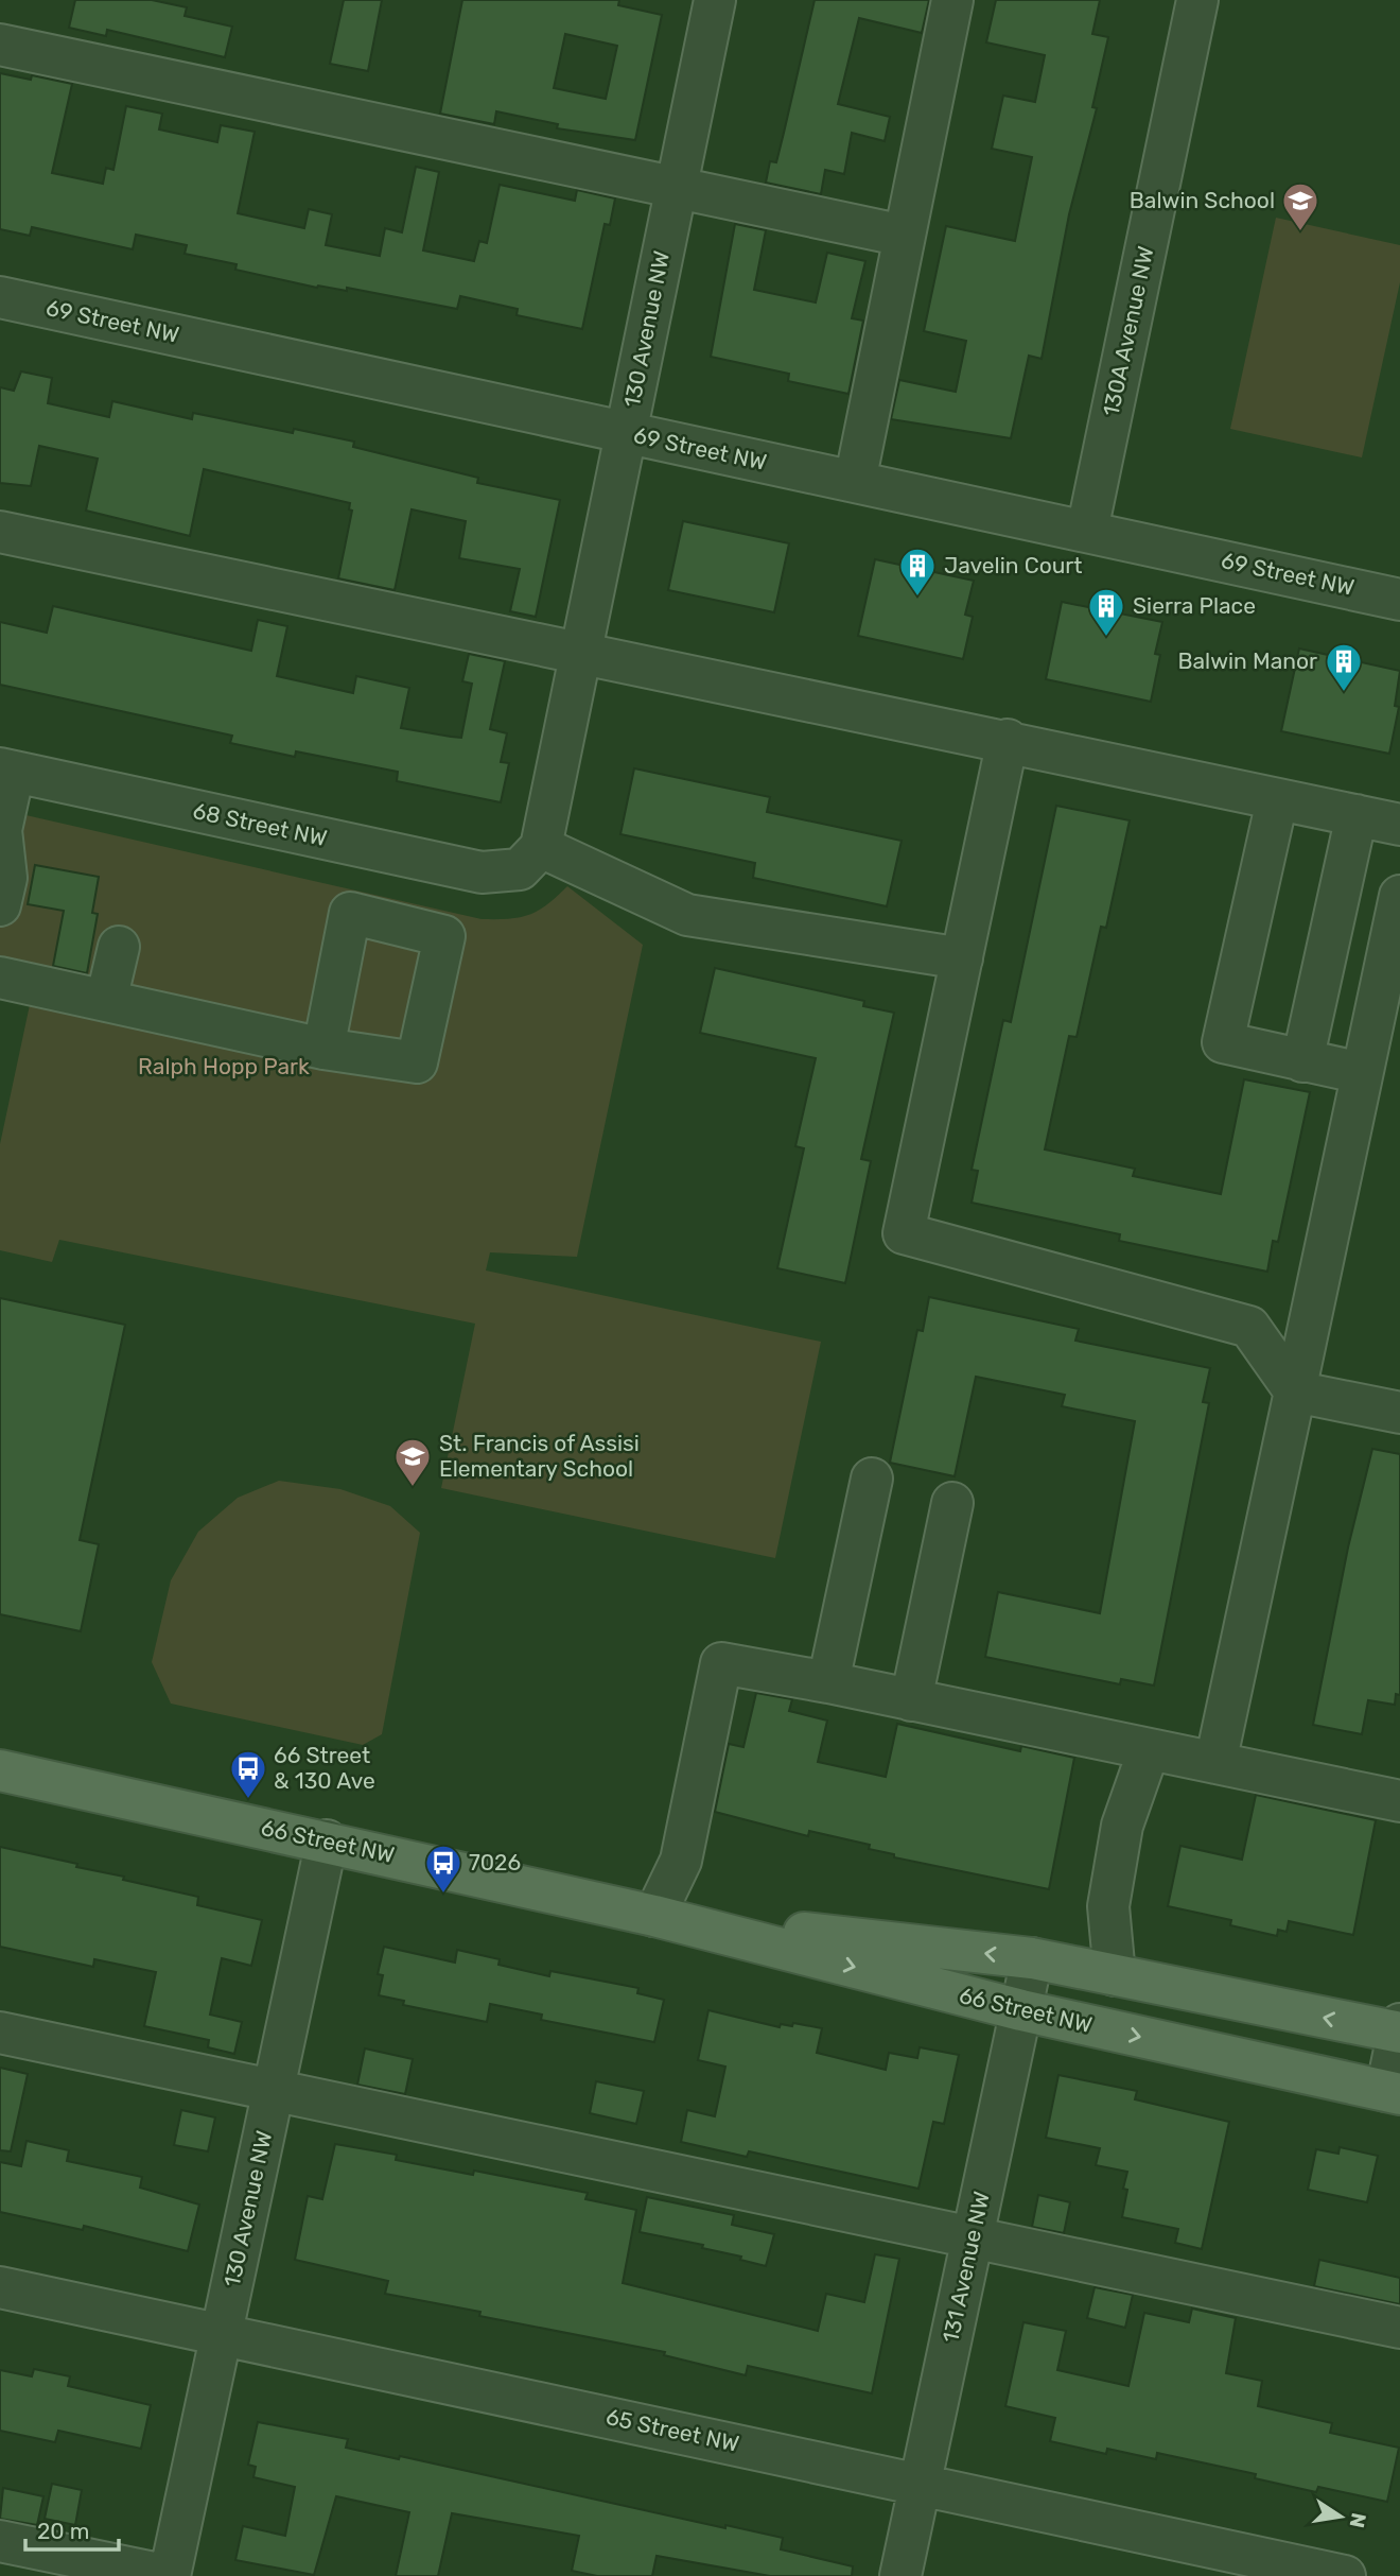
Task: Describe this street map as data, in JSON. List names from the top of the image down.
{
  "streets": {
    "main road": ["66 Street NW"],
    "street": [
      "69 Street NW",
      "130 Avenue NW",
      "130A Avenue NW",
      "68 Street NW",
      "131 Avenue NW",
      "65 Street NW"
    ]
  },
  "crossings": [
    ["69 Street NW", "130 Avenue NW"],
    ["69 Street NW", "130A Avenue NW"],
    ["130 Avenue NW", "68 Street NW"],
    ["130 Avenue NW", "66 Street NW"],
    ["130 Avenue NW", "65 Street NW"],
    ["66 Street NW", "131 Avenue NW"],
    ["131 Avenue NW", "65 Street NW"]
  ],
  "parks": ["Ralph Hopp Park"],
  "places": {
    "school or university": ["Balwin School", "St. Francis of Assisi Elementary School"],
    "building": ["Javelin Court", "Sierra Place", "Balwin Manor"],
    "bus stop": ["66 Street & 130 Ave", "7026"]
  },
  "scale_bar": "20 m",
  "north": "right"
}
